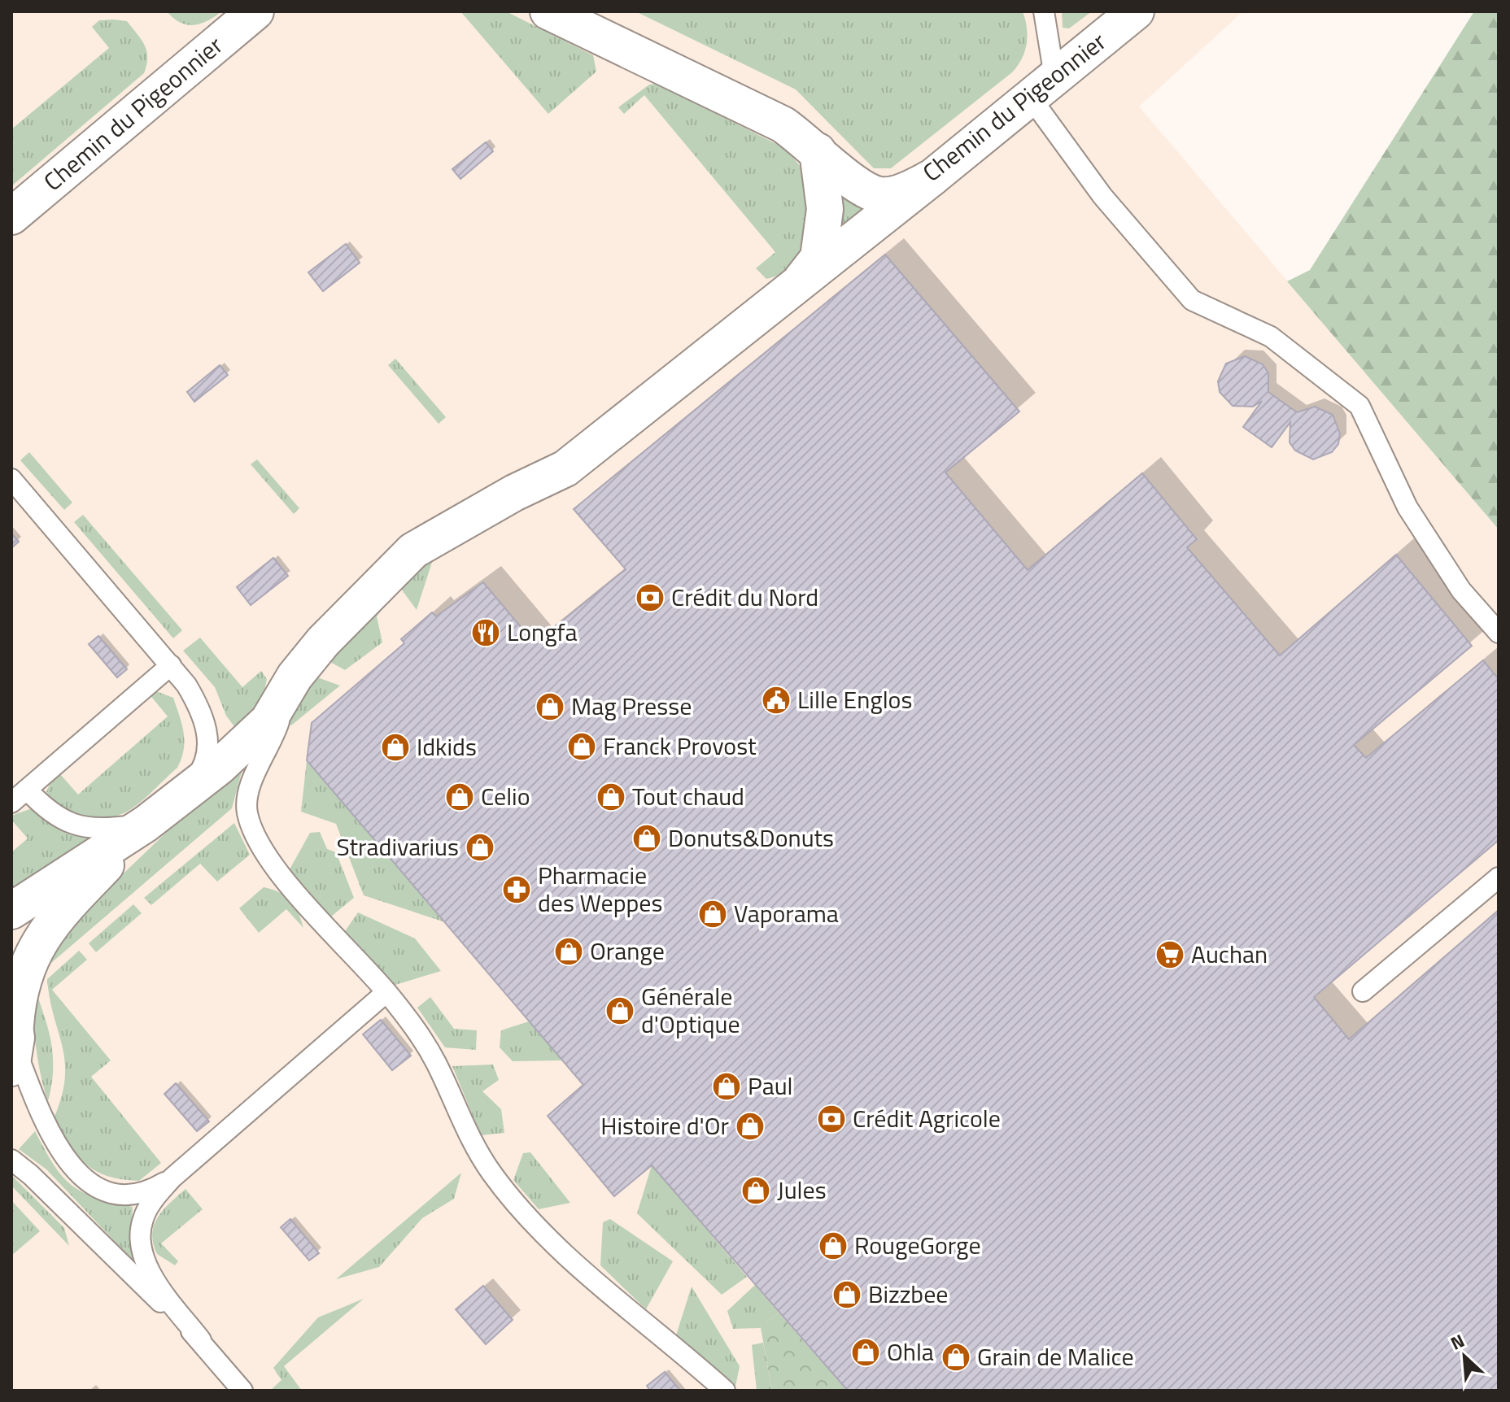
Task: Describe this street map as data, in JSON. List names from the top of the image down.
{
  "streets": {
    "street": ["Chemin du Pigeonnier"]
  },
  "places": {
    "bank": ["Crédit du Nord", "Crédit Agricole"],
    "restaurant": ["Longfa"],
    "public building": ["Lille Englos"],
    "shop": [
      "Mag Presse",
      "Franck Provost",
      "Idkids",
      "Celio",
      "Tout chaud",
      "Donuts&Donuts",
      "Stradivarius",
      "Vaporama",
      "Orange",
      "Générale d'Optique",
      "Paul",
      "Histoire d'Or",
      "Jules",
      "RougeGorge",
      "Bizzbee",
      "Ohla",
      "Grain de Malice"
    ],
    "pharmacy": ["Pharmacie des Weppes"],
    "supermarket": ["Auchan"]
  },
  "north": "top left"
}
